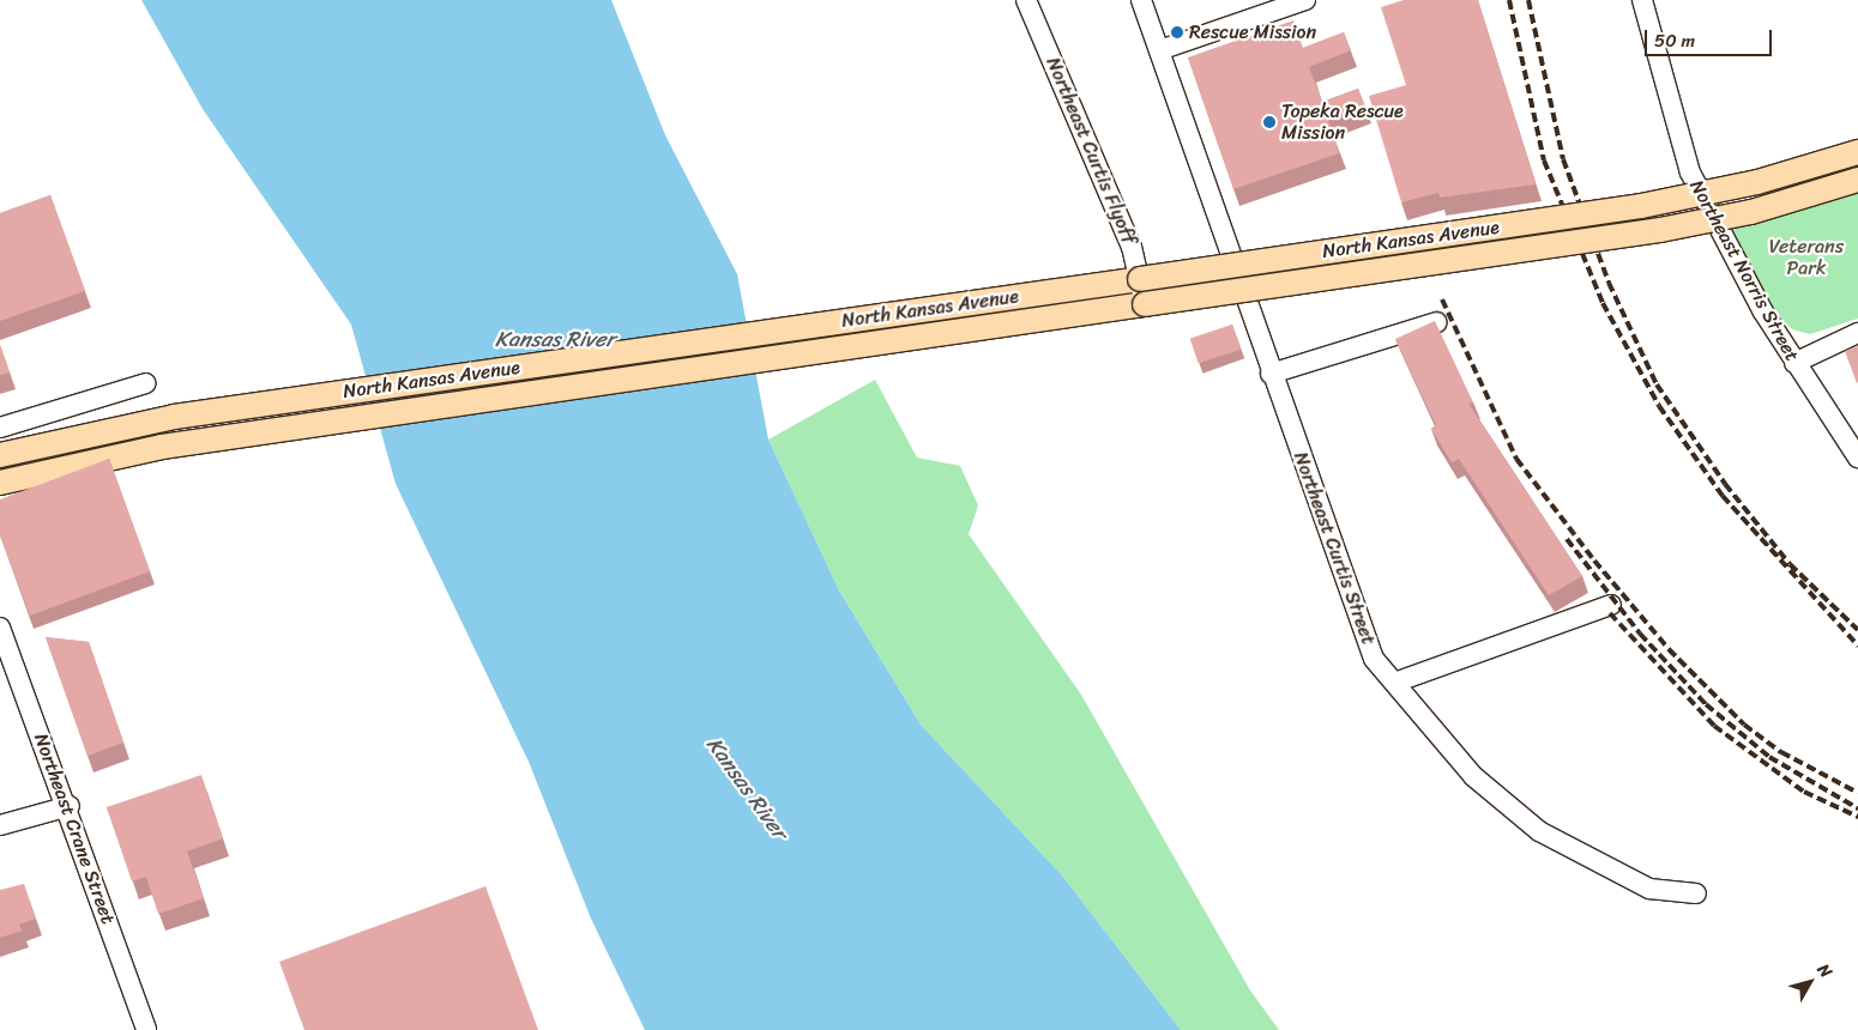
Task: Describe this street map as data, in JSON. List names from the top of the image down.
{
  "streets": {
    "main road": ["North Kansas Avenue"],
    "street": [
      "Northeast Curtis Flyoff",
      "Northeast Norris Street",
      "Northeast Curtis Street",
      "Northeast Crane Street"
    ]
  },
  "crossings": [
    ["Northeast Curtis Flyoff", "North Kansas Avenue"]
  ],
  "water": ["Kansas River"],
  "parks": ["Veterans Park"],
  "places": ["Rescue Mission", "Topeka Rescue Mission"],
  "scale_bar": "50 m",
  "north": "top right"
}
